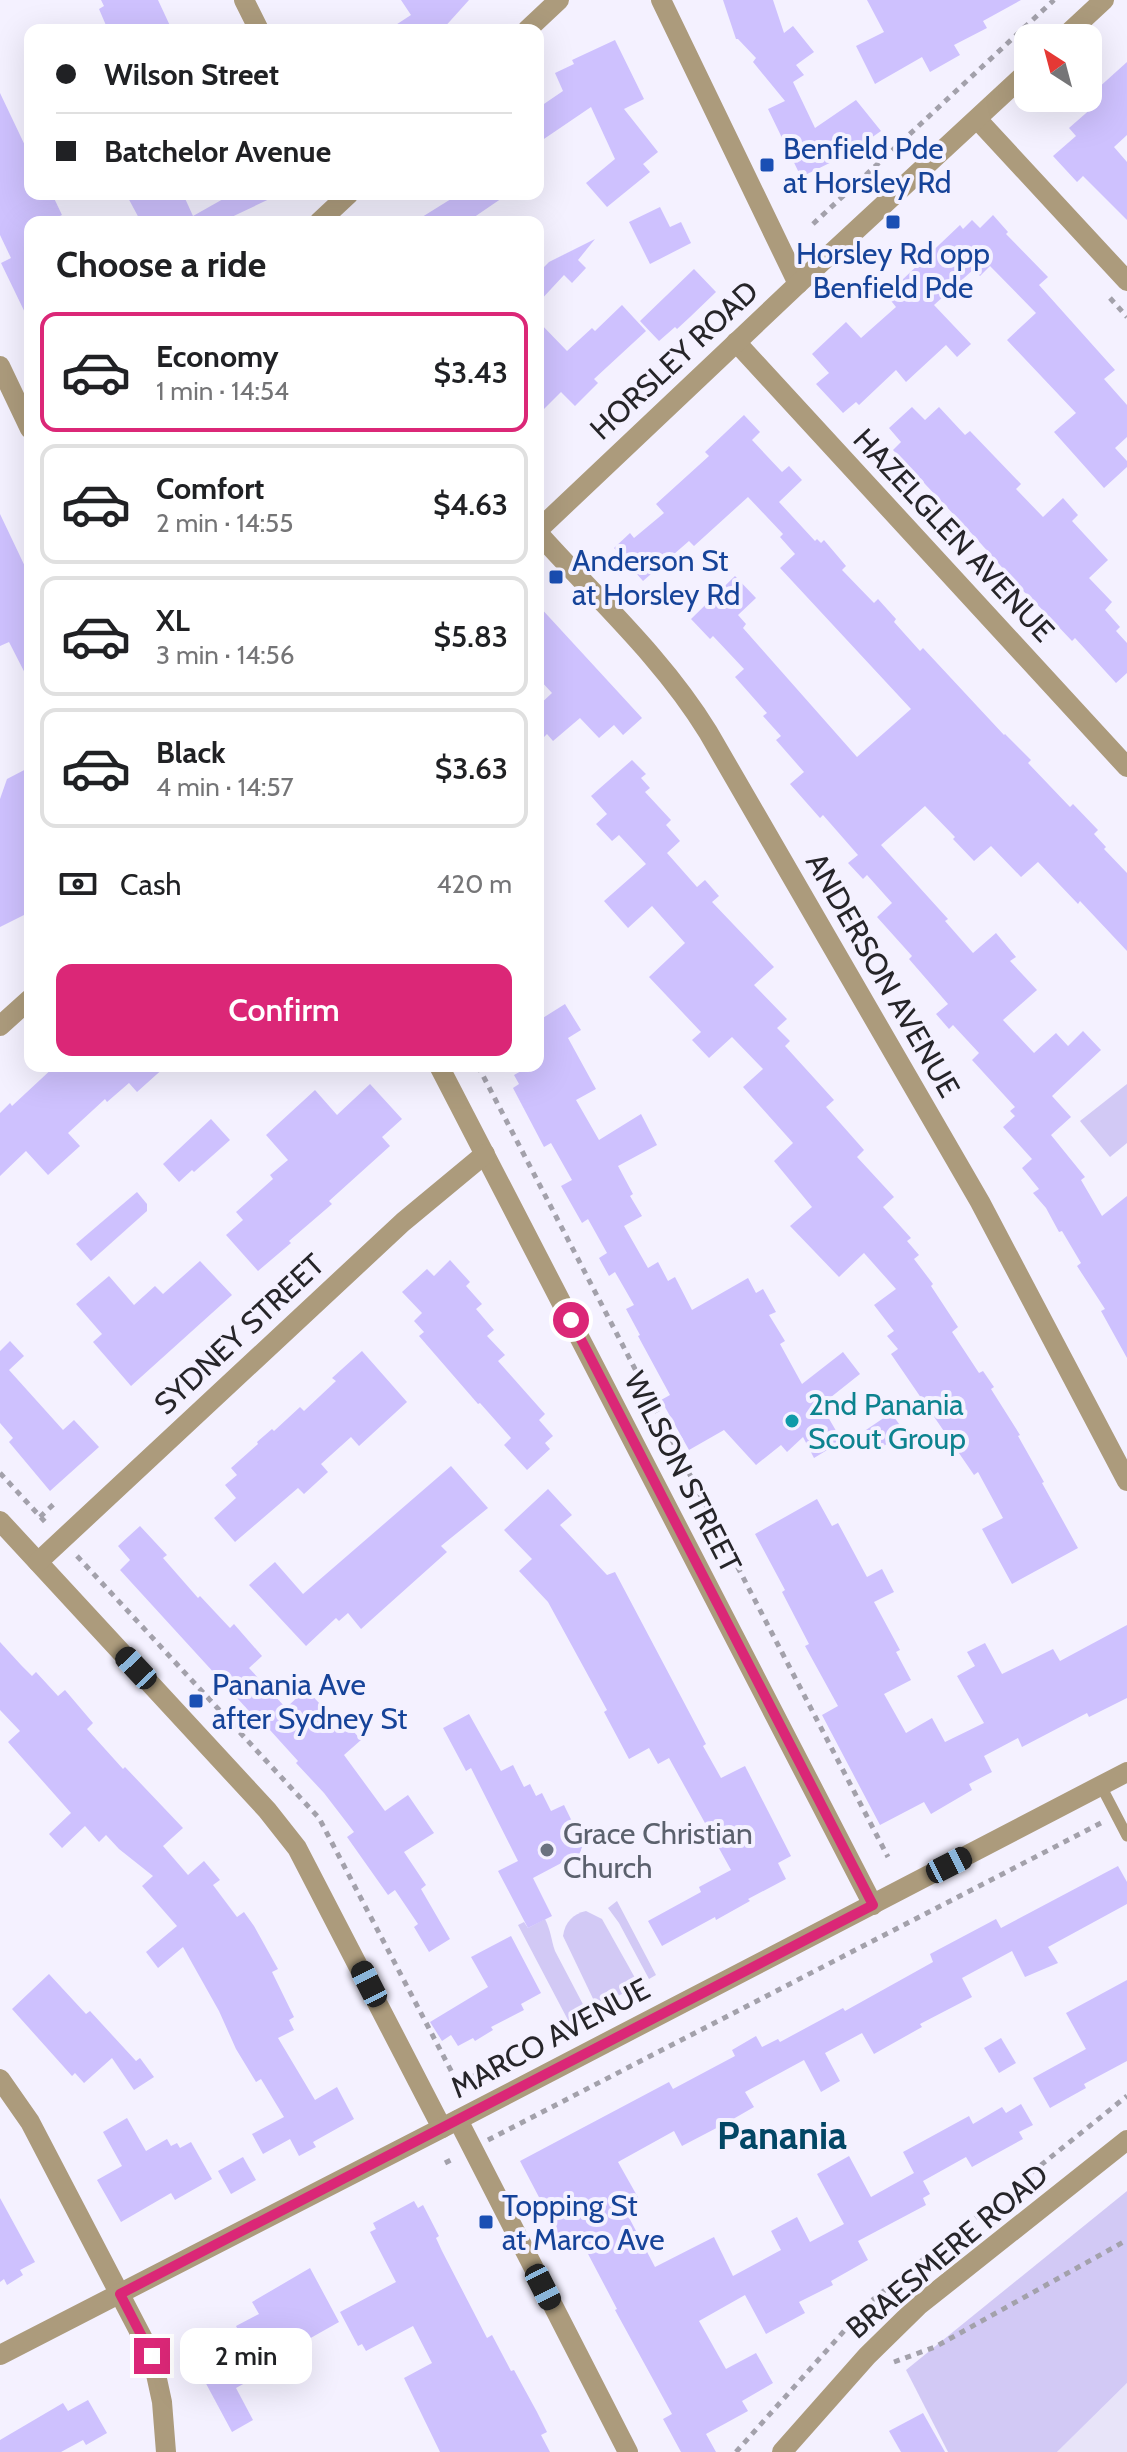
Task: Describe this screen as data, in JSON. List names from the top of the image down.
{
  "streets": {
    "street": [
      "HORSLEY ROAD",
      "HAZELGLEN AVENUE",
      "ANDERSON AVENUE",
      "SYDNEY STREET",
      "WILSON STREET",
      "MARCO AVENUE",
      "BRAESMERE ROAD"
    ]
  },
  "crossings": [
    ["HORSLEY ROAD", "HAZELGLEN AVENUE"],
    ["SYDNEY STREET", "WILSON STREET"],
    ["WILSON STREET", "MARCO AVENUE"]
  ],
  "districts": ["Panania"],
  "places": {
    "transit": [
      "Benfield Pde at Horsley Rd",
      "Horsley Rd opp Benfield Pde",
      "Anderson St at Horsley Rd",
      "Panania Ave after Sydney St",
      "Topping St at Marco Ave"
    ],
    "other": ["2nd Panania Scout Group", "Grace Christian Church"]
  },
  "north": "top left",
  "page": {
    "banner": ["Wilson Street", "Batchelor Avenue"],
    "heading": "Choose a ride",
    "list": [
      {
        "name": "Economy",
        "note": "1 min · 14:54",
        "value": "$3.43"
      },
      {
        "name": "Comfort",
        "note": "2 min · 14:55",
        "value": "$4.63"
      },
      {
        "name": "XL",
        "note": "3 min · 14:56",
        "value": "$5.83"
      },
      {
        "name": "Black",
        "note": "4 min · 14:57",
        "value": "$3.63"
      }
    ],
    "pay": ["Cash", "420 m"],
    "buttons": "Confirm",
    "bubble": "2 min"
  }
}
